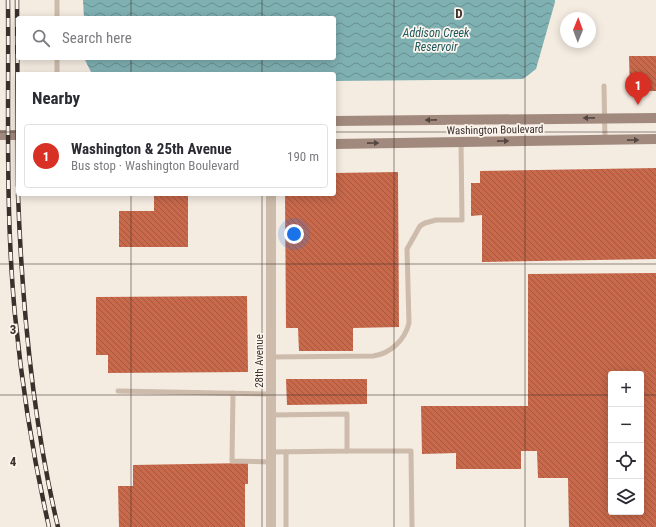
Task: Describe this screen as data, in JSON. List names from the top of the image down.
{
  "streets": {
    "street": ["Washington Boulevard", "28th Avenue"]
  },
  "water": ["Addison Creek Reservoir"],
  "north": "top",
  "page": {
    "search": "Search here",
    "pins": "1",
    "heading": "Nearby",
    "list": [
      {
        "mark": "1",
        "name": "Washington & 25th Avenue",
        "note": "Bus stop · Washington Boulevard",
        "value": "190 m"
      }
    ],
    "map_buttons": ["+", "−"]
  },
  "grid": {
    "columns": ["D"],
    "rows": ["3", "4"]
  }
}
